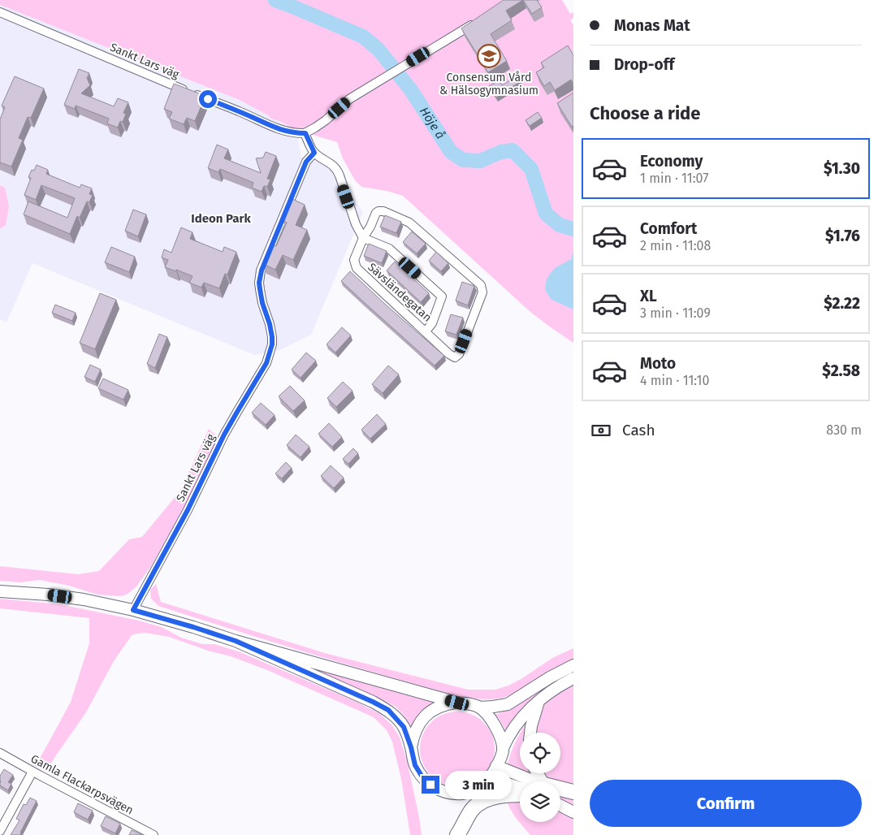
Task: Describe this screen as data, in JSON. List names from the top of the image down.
{
  "streets": {
    "street": ["Sankt Lars väg", "Sävsländegatan", "Gamla Flackarpsvägen"]
  },
  "districts": ["Ideon Park"],
  "water": ["Höje å"],
  "places": {
    "school or university": ["Consensum Vård & Hälsogymnasium"]
  },
  "page": {
    "banner": ["Monas Mat", "Drop-off"],
    "heading": "Choose a ride",
    "list": [
      {
        "name": "Economy",
        "note": "1 min · 11:07",
        "value": "$1.30"
      },
      {
        "name": "Comfort",
        "note": "2 min · 11:08",
        "value": "$1.76"
      },
      {
        "name": "XL",
        "note": "3 min · 11:09",
        "value": "$2.22"
      },
      {
        "name": "Moto",
        "note": "4 min · 11:10",
        "value": "$2.58"
      }
    ],
    "pay": ["Cash", "830 m"],
    "bubble": "3 min",
    "buttons": "Confirm"
  }
}
